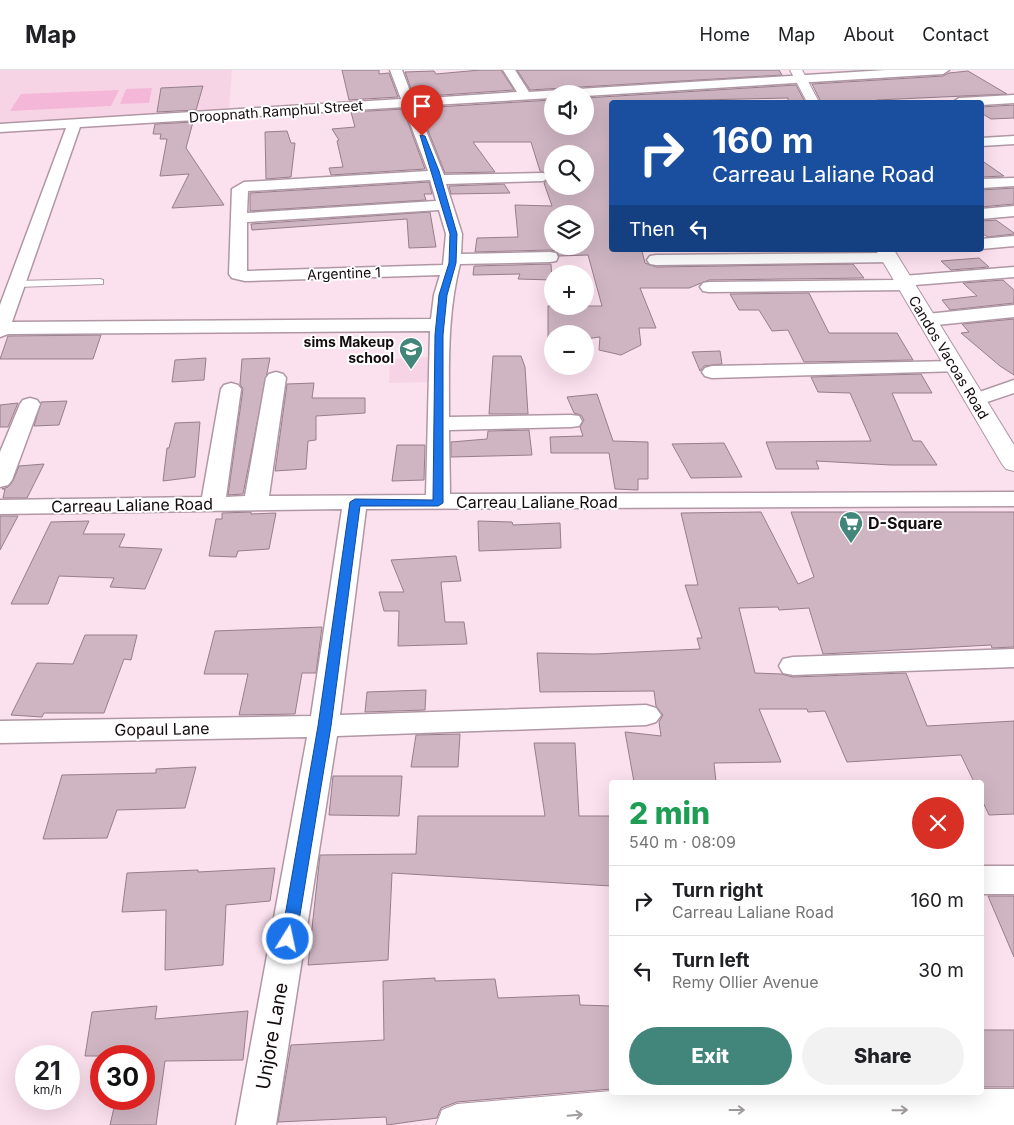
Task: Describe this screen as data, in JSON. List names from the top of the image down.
{
  "streets": {
    "main road": ["Candos Vacoas Road"],
    "street": [
      "Droopnath Ramphul Street",
      "Argentine 1",
      "Carreau Laliane Road",
      "Gopaul Lane",
      "Unjore Lane"
    ]
  },
  "crossings": [
    ["Carreau Laliane Road", "Unjore Lane"],
    ["Gopaul Lane", "Unjore Lane"]
  ],
  "places": {
    "school or university": ["sims Makeup school"],
    "supermarket": ["D-Square"]
  },
  "page": {
    "header": "Map",
    "nav": [
      "Home",
      "Map",
      "About",
      "Contact"
    ],
    "map_buttons": ["+", "−"],
    "turn": ["160 m", "Carreau Laliane Road"],
    "then": "Then",
    "heading": ["2 min", "540 m · 08:09"],
    "list": [
      {
        "name": "Turn right",
        "note": "Carreau Laliane Road",
        "value": "160 m"
      },
      {
        "name": "Turn left",
        "note": "Remy Ollier Avenue",
        "value": "30 m"
      }
    ],
    "buttons": ["Exit", "Share"],
    "speed": "21 km/h",
    "limit": "30"
  }
}
